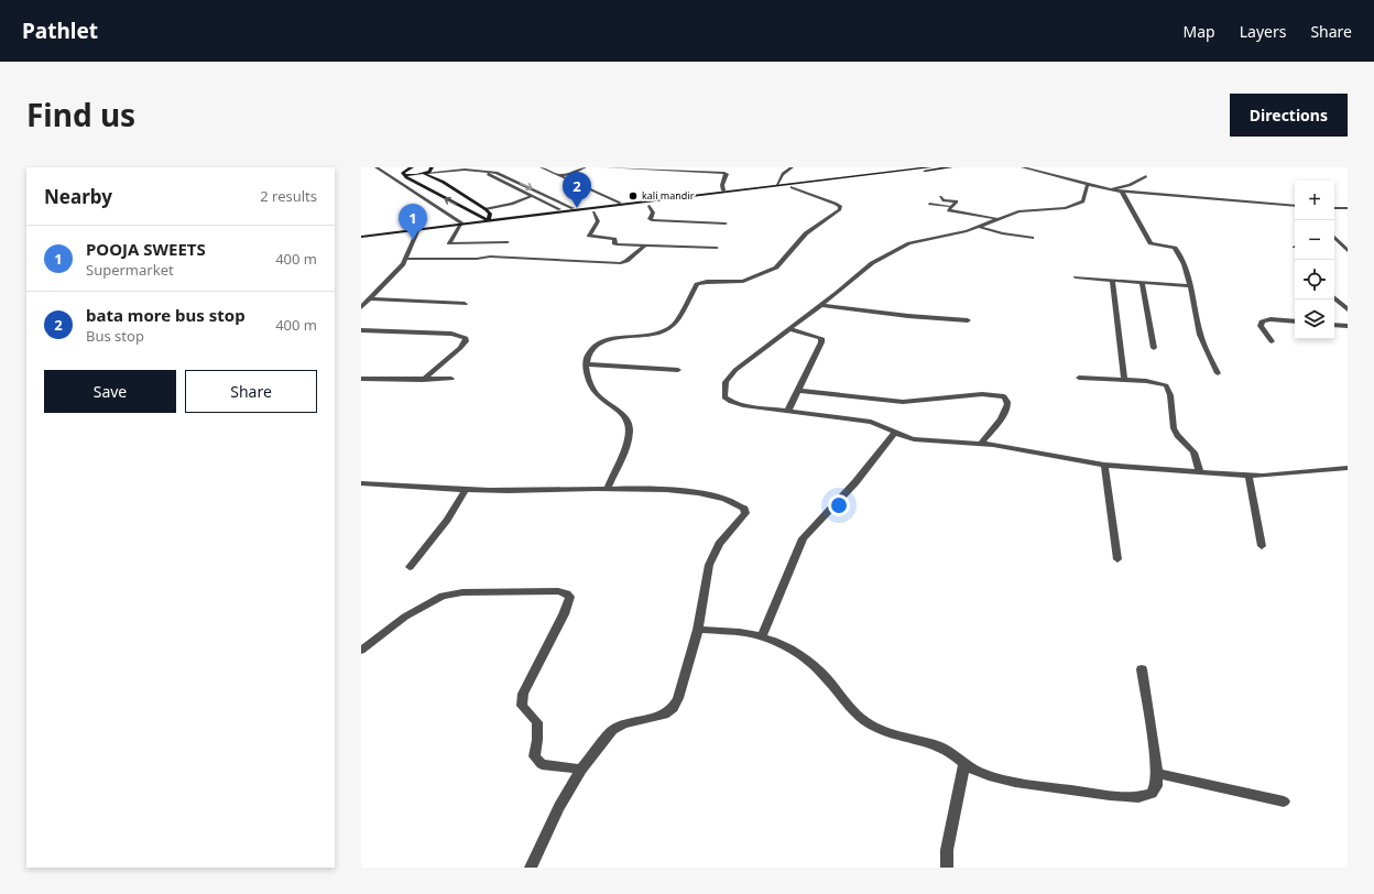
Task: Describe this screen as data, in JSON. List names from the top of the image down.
{
  "places": ["kali mandir"],
  "page": {
    "header": "Pathlet",
    "nav": ["Map", "Layers", "Share"],
    "title": "Find us",
    "buttons": [
      "Directions",
      ["Save", "Share"]
    ],
    "heading": ["Nearby", "2 results"],
    "pins": ["2", "1"],
    "map_buttons": ["+", "−"],
    "list": [
      {
        "mark": "1",
        "name": "POOJA SWEETS",
        "note": "Supermarket",
        "value": "400 m"
      },
      {
        "mark": "2",
        "name": "bata more bus stop",
        "note": "Bus stop",
        "value": "400 m"
      }
    ]
  }
}
